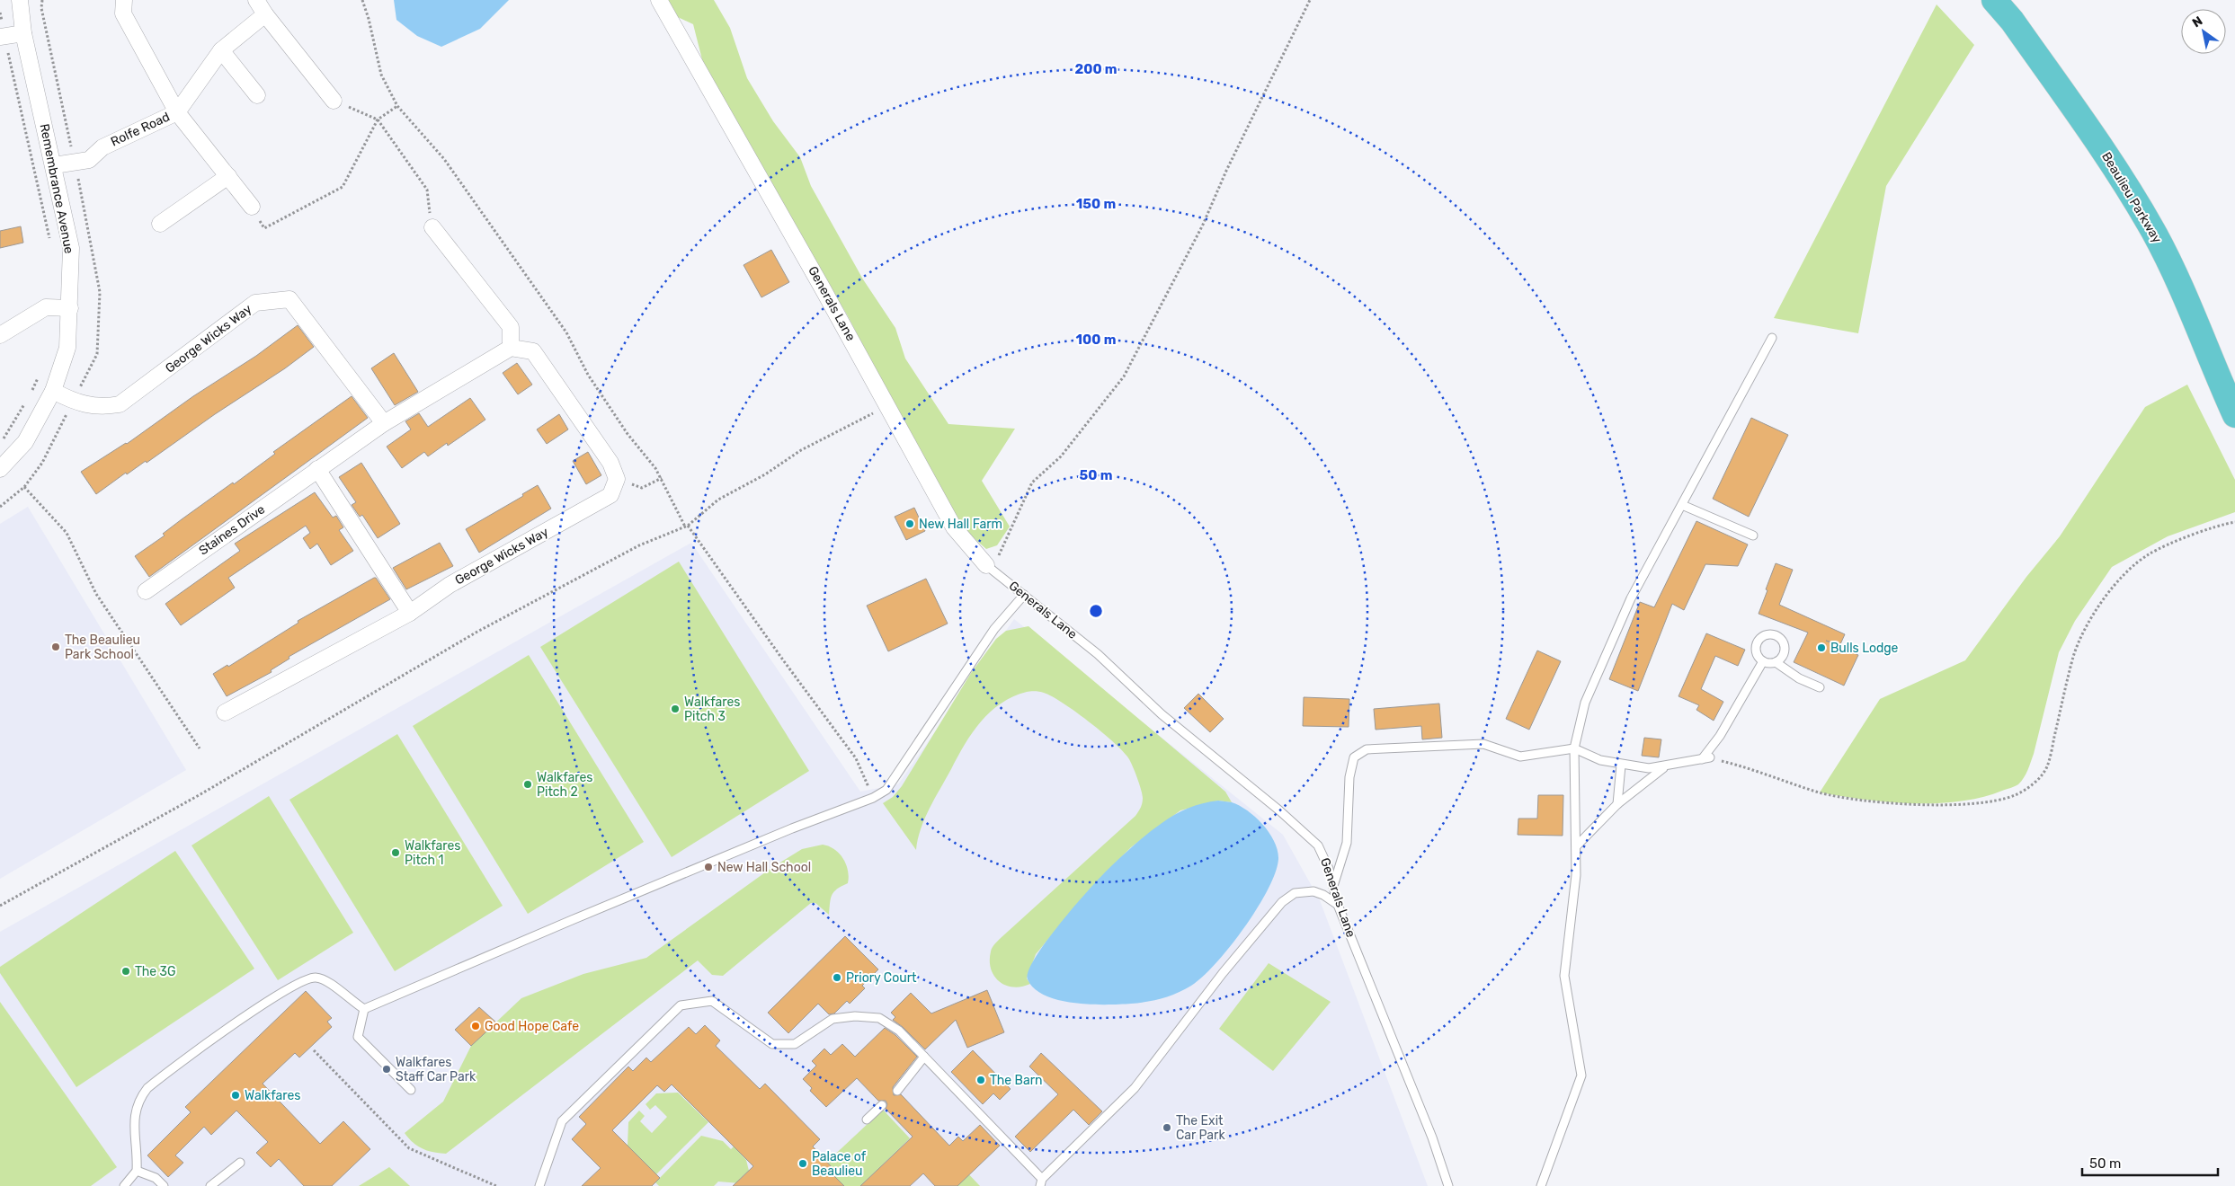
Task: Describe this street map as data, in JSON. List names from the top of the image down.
{
  "streets": {
    "highway": ["Beaulieu Parkway"],
    "street": [
      "Rolfe Road",
      "Remembrance Avenue",
      "Generals Lane",
      "George Wicks Way",
      "Staines Drive"
    ]
  },
  "crossings": [
    ["Rolfe Road", "Remembrance Avenue"],
    ["Remembrance Avenue", "George Wicks Way"],
    ["George Wicks Way", "Staines Drive"]
  ],
  "places": [
    "New Hall Farm",
    "The Beaulieu Park School",
    "Bulls Lodge",
    "Walkfares Pitch 3",
    "Walkfares Pitch 2",
    "Walkfares Pitch 1",
    "New Hall School",
    "The 3G",
    "Priory Court",
    "Good Hope Cafe",
    "Walkfares Staff Car Park",
    "The Barn",
    "Walkfares",
    "The Exit Car Park",
    "Palace of Beaulieu"
  ],
  "scale_bar": "50 m",
  "north": "top left",
  "rings": [
    "200 m",
    "150 m",
    "100 m",
    "50 m"
  ]
}
